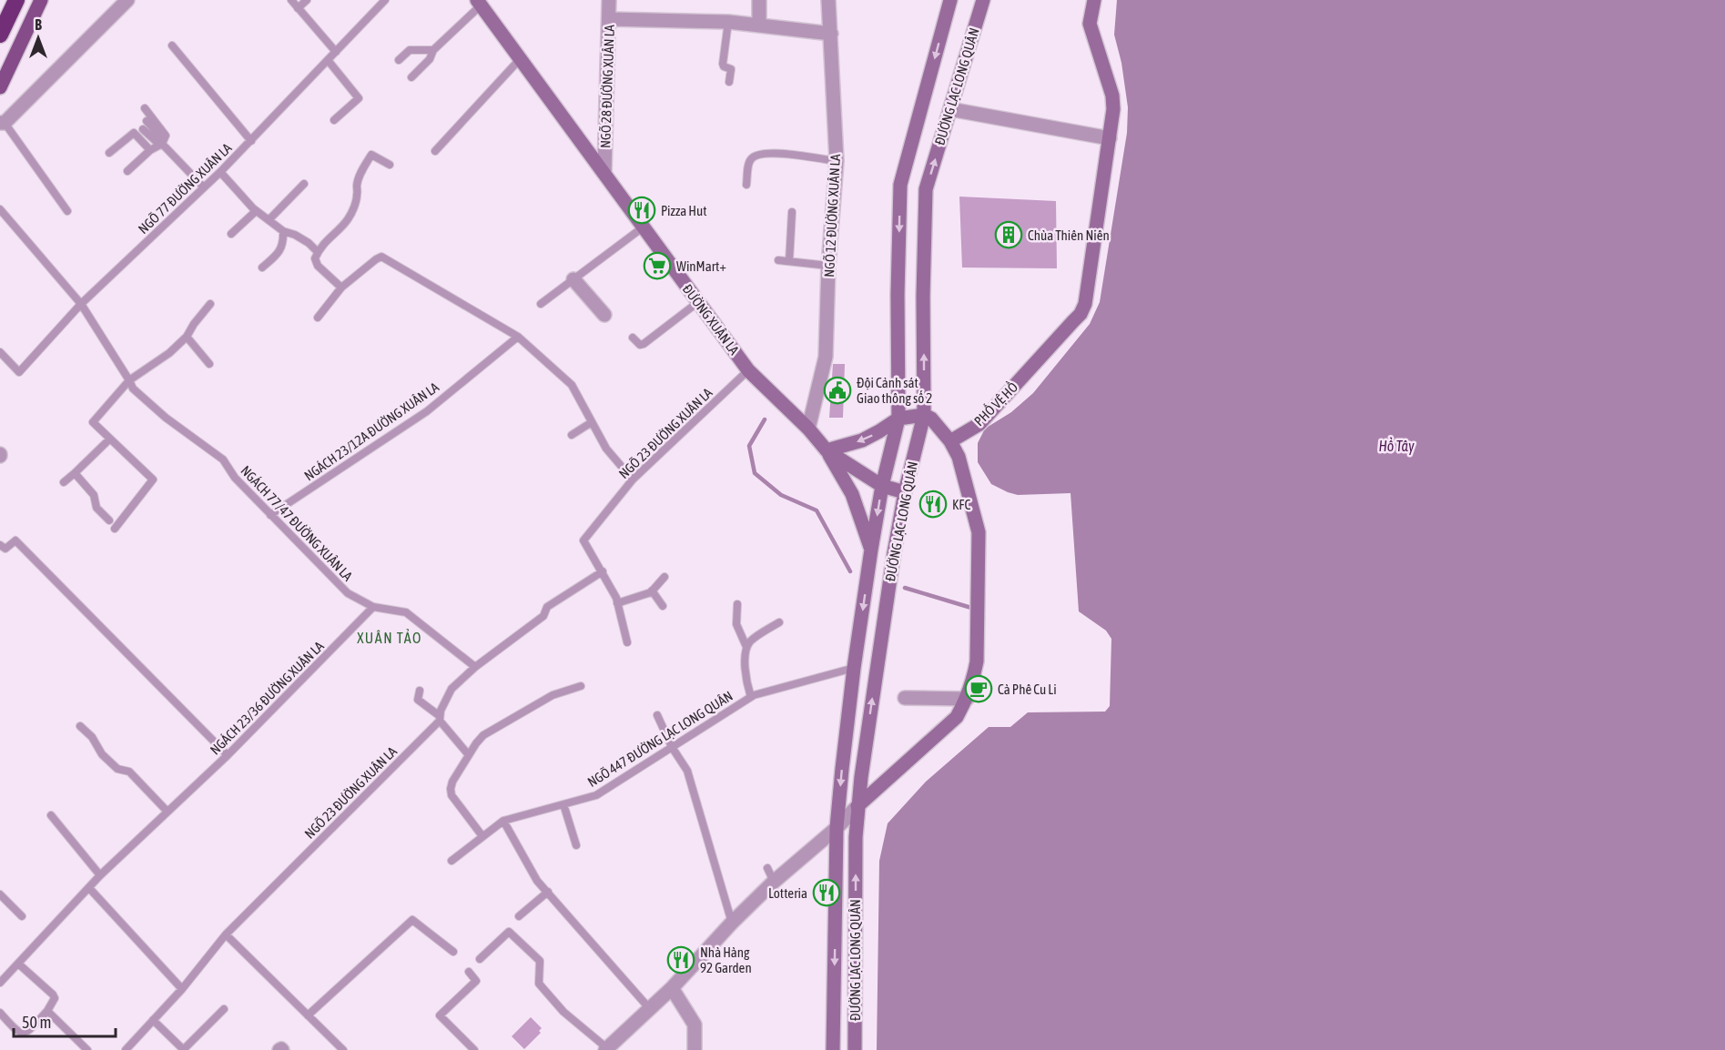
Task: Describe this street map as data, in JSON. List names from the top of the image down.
{
  "streets": {
    "main road": ["ĐƯỜNG LẠC LONG QUÂN", "ĐƯỜNG XUÂN LA", "PHỐ VỆ HỒ"],
    "street": ["NGÕ 28 ĐƯỜNG XUÂN LA", "NGÕ 12 ĐƯỜNG XUÂN LA"],
    "lane": [
      "NGÕ 77 ĐƯỜNG XUÂN LA",
      "NGÁCH 23/12A ĐƯỜNG XUÂN LA",
      "NGÕ 23 ĐƯỜNG XUÂN LA",
      "NGÁCH 77/47 ĐƯỜNG XUÂN LA",
      "NGÁCH 23/36 ĐƯỜNG XUÂN LA",
      "NGÕ 447 ĐƯỜNG LẠC LONG QUÂN"
    ]
  },
  "crossings": [
    ["NGÕ 28 ĐƯỜNG XUÂN LA", "ĐƯỜNG XUÂN LA"],
    ["ĐƯỜNG LẠC LONG QUÂN", "ĐƯỜNG XUÂN LA"],
    ["ĐƯỜNG LẠC LONG QUÂN", "NGÕ 447 ĐƯỜNG LẠC LONG QUÂN"],
    ["NGÕ 77 ĐƯỜNG XUÂN LA", "NGÁCH 77/47 ĐƯỜNG XUÂN LA"],
    ["NGÕ 12 ĐƯỜNG XUÂN LA", "ĐƯỜNG XUÂN LA"],
    ["ĐƯỜNG XUÂN LA", "NGÕ 23 ĐƯỜNG XUÂN LA"],
    ["NGÁCH 23/12A ĐƯỜNG XUÂN LA", "NGÁCH 77/47 ĐƯỜNG XUÂN LA"],
    ["NGÁCH 77/47 ĐƯỜNG XUÂN LA", "NGÁCH 23/36 ĐƯỜNG XUÂN LA"]
  ],
  "districts": ["XUÂN TẢO"],
  "water": ["Hồ Tây"],
  "places": {
    "restaurant": [
      "Pizza Hut",
      "KFC",
      "Lotteria",
      "Nhà Hàng 92 Garden"
    ],
    "building": ["Chùa Thiên Niên"],
    "supermarket": ["WinMart+"],
    "public building": ["Đội Cảnh sát Giao thông số 2"],
    "cafe": ["Cà Phê Cu Li"]
  },
  "scale_bar": "50 m",
  "north": "top"
}
